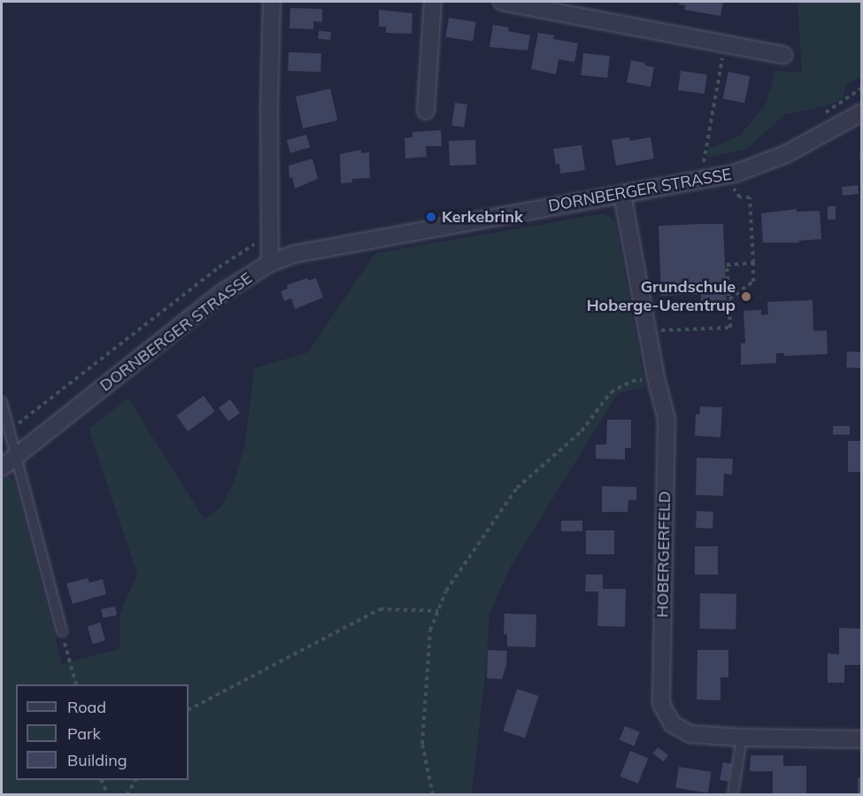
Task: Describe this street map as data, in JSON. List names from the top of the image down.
{
  "streets": {
    "street": ["DORNBERGER STRASSE", "HOBERGERFELD"]
  },
  "crossings": [
    ["DORNBERGER STRASSE", "HOBERGERFELD"]
  ],
  "places": ["Kerkebrink", "Grundschule Hoberge-Uerentrup"],
  "legend": ["Road", "Park", "Building"]
}
